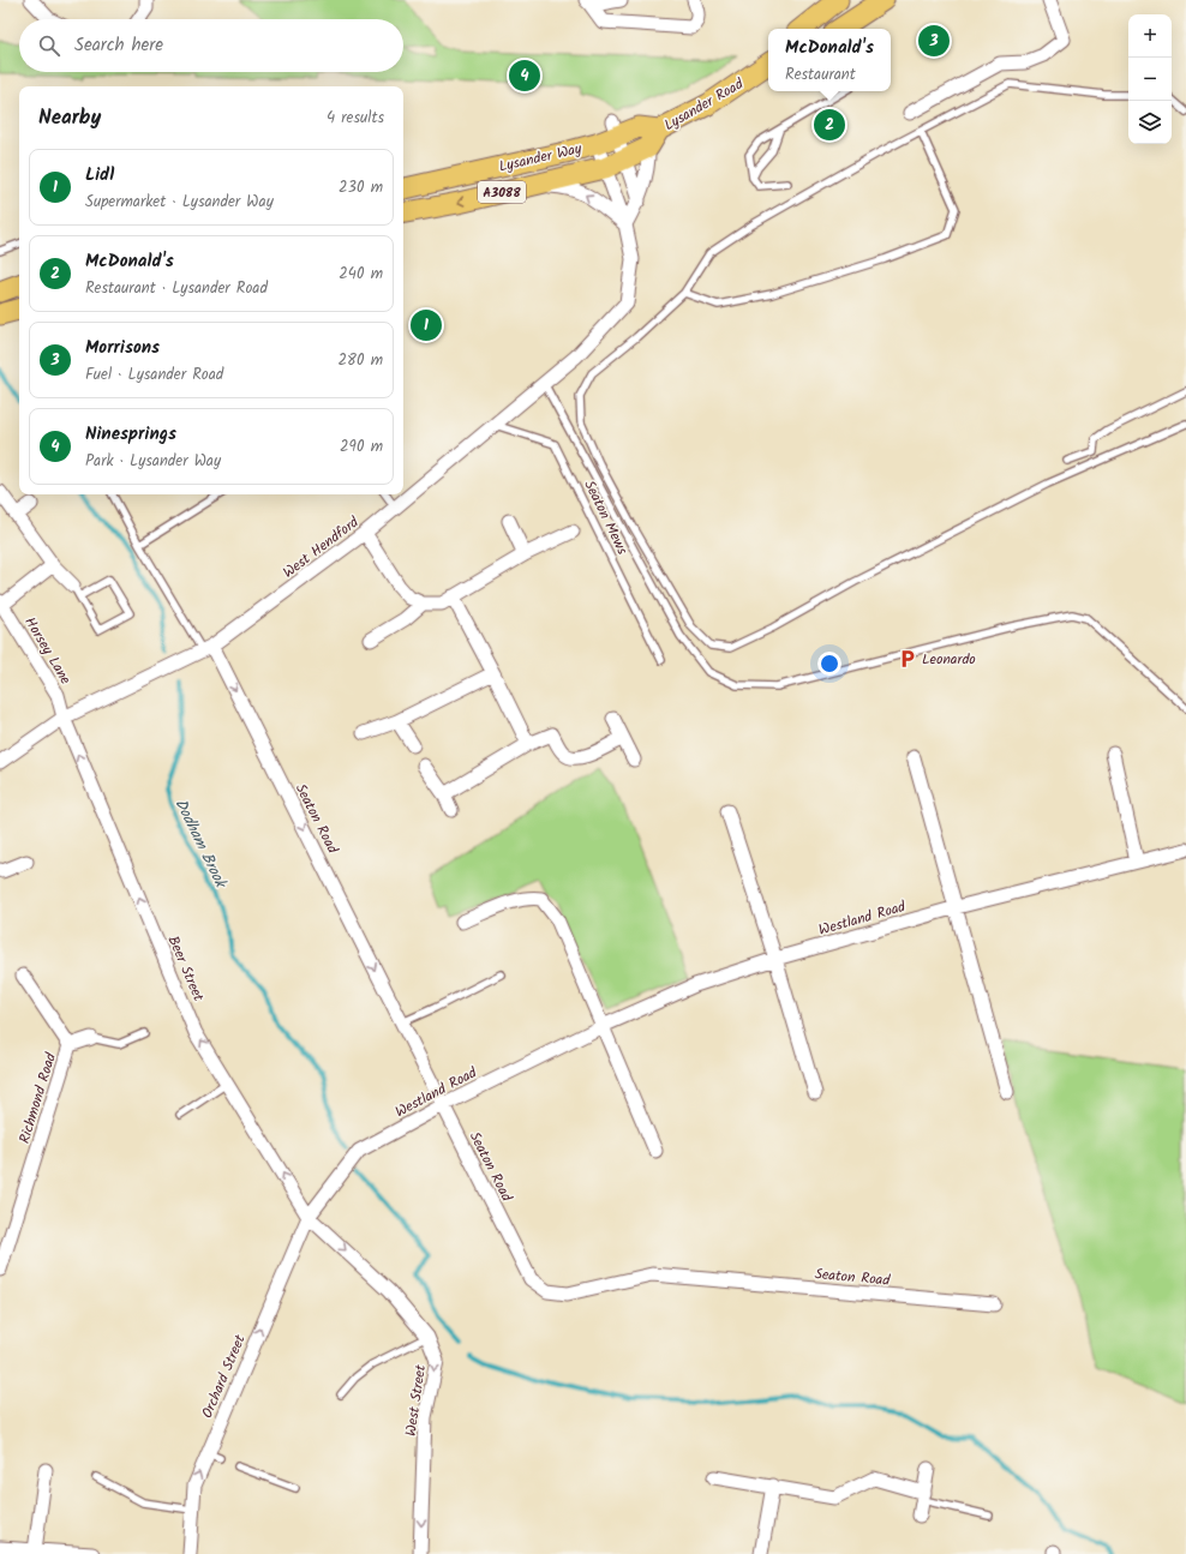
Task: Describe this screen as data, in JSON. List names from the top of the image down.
{
  "streets": {
    "main road": ["Lysander Road", "Lysander Way", "A3088"],
    "street": [
      "West Hendford",
      "Horsey Lane",
      "Seaton Road",
      "Westland Road",
      "Beer Street",
      "Richmond Road",
      "Orchard Street",
      "West Street"
    ],
    "lane": ["Seaton Mews"]
  },
  "crossings": [
    ["Lysander Road", "Lysander Way"],
    ["Lysander Road", "A3088"],
    ["Lysander Road", "West Hendford"],
    ["Lysander Way", "A3088"],
    ["Lysander Way", "West Hendford"],
    ["A3088", "West Hendford"],
    ["Seaton Mews", "West Hendford"],
    ["West Hendford", "Horsey Lane"],
    ["West Hendford", "Seaton Road"],
    ["West Hendford", "Beer Street"],
    ["Horsey Lane", "Beer Street"],
    ["Seaton Road", "Westland Road"],
    ["Westland Road", "Beer Street"],
    ["Westland Road", "Orchard Street"],
    ["Westland Road", "West Street"],
    ["Beer Street", "Orchard Street"],
    ["Beer Street", "West Street"],
    ["Orchard Street", "West Street"]
  ],
  "one_way": [
    "Seaton Road",
    "Beer Street",
    "Orchard Street",
    "West Street"
  ],
  "water": ["Dodham Brook"],
  "places": {
    "parking": ["Leonardo"]
  },
  "page": {
    "map_buttons": ["+", "−"],
    "search": "Search here",
    "pins": [
      "3",
      "4",
      "2",
      "1"
    ],
    "popup": ["McDonald's", "Restaurant"],
    "heading": ["Nearby", "4 results"],
    "list": [
      {
        "mark": "1",
        "name": "Lidl",
        "note": "Supermarket · Lysander Way",
        "value": "230 m"
      },
      {
        "mark": "2",
        "name": "McDonald's",
        "note": "Restaurant · Lysander Road",
        "value": "240 m"
      },
      {
        "mark": "3",
        "name": "Morrisons",
        "note": "Fuel · Lysander Road",
        "value": "280 m"
      },
      {
        "mark": "4",
        "name": "Ninesprings",
        "note": "Park · Lysander Way",
        "value": "290 m"
      }
    ]
  }
}
